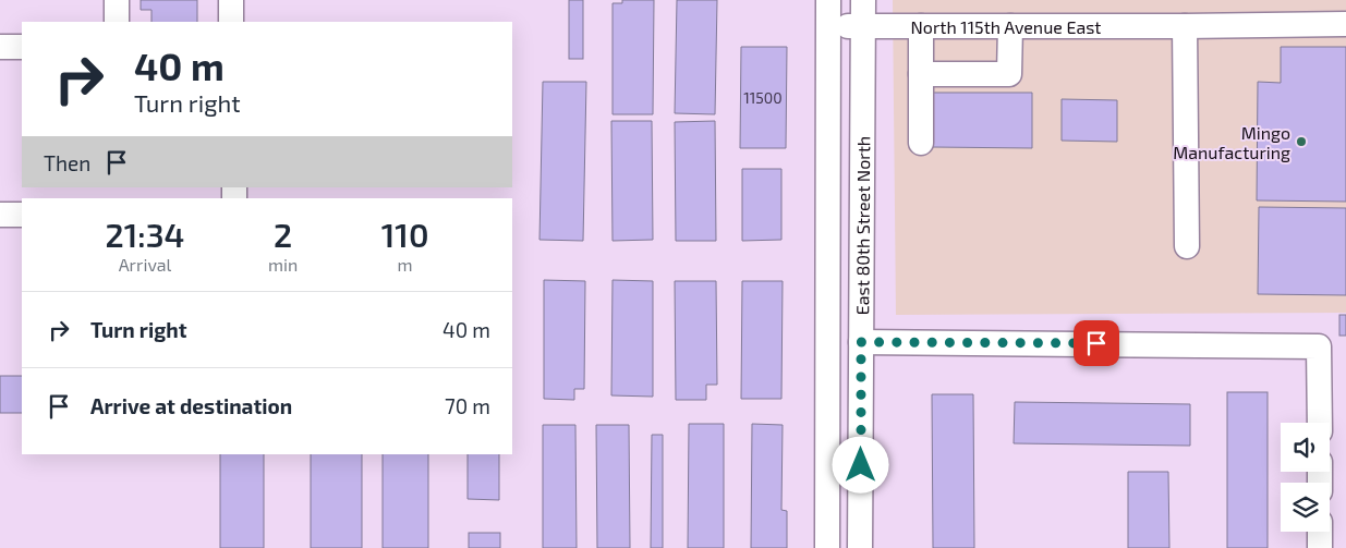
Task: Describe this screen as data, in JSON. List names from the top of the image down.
{
  "streets": {
    "street": ["North 115th Avenue East", "East 80th Street North"]
  },
  "crossings": [
    ["North 115th Avenue East", "East 80th Street North"]
  ],
  "places": ["Mingo Manufacturing"],
  "house_numbers": ["11500"],
  "page": {
    "turn": ["40 m", "Turn right"],
    "then": "Then",
    "eta": [
      "21:34",
      "Arrival",
      "2",
      "min",
      "110",
      "m"
    ],
    "list": [
      {
        "name": "Turn right",
        "value": "40 m"
      },
      {
        "name": "Arrive at destination",
        "value": "70 m"
      }
    ]
  }
}
